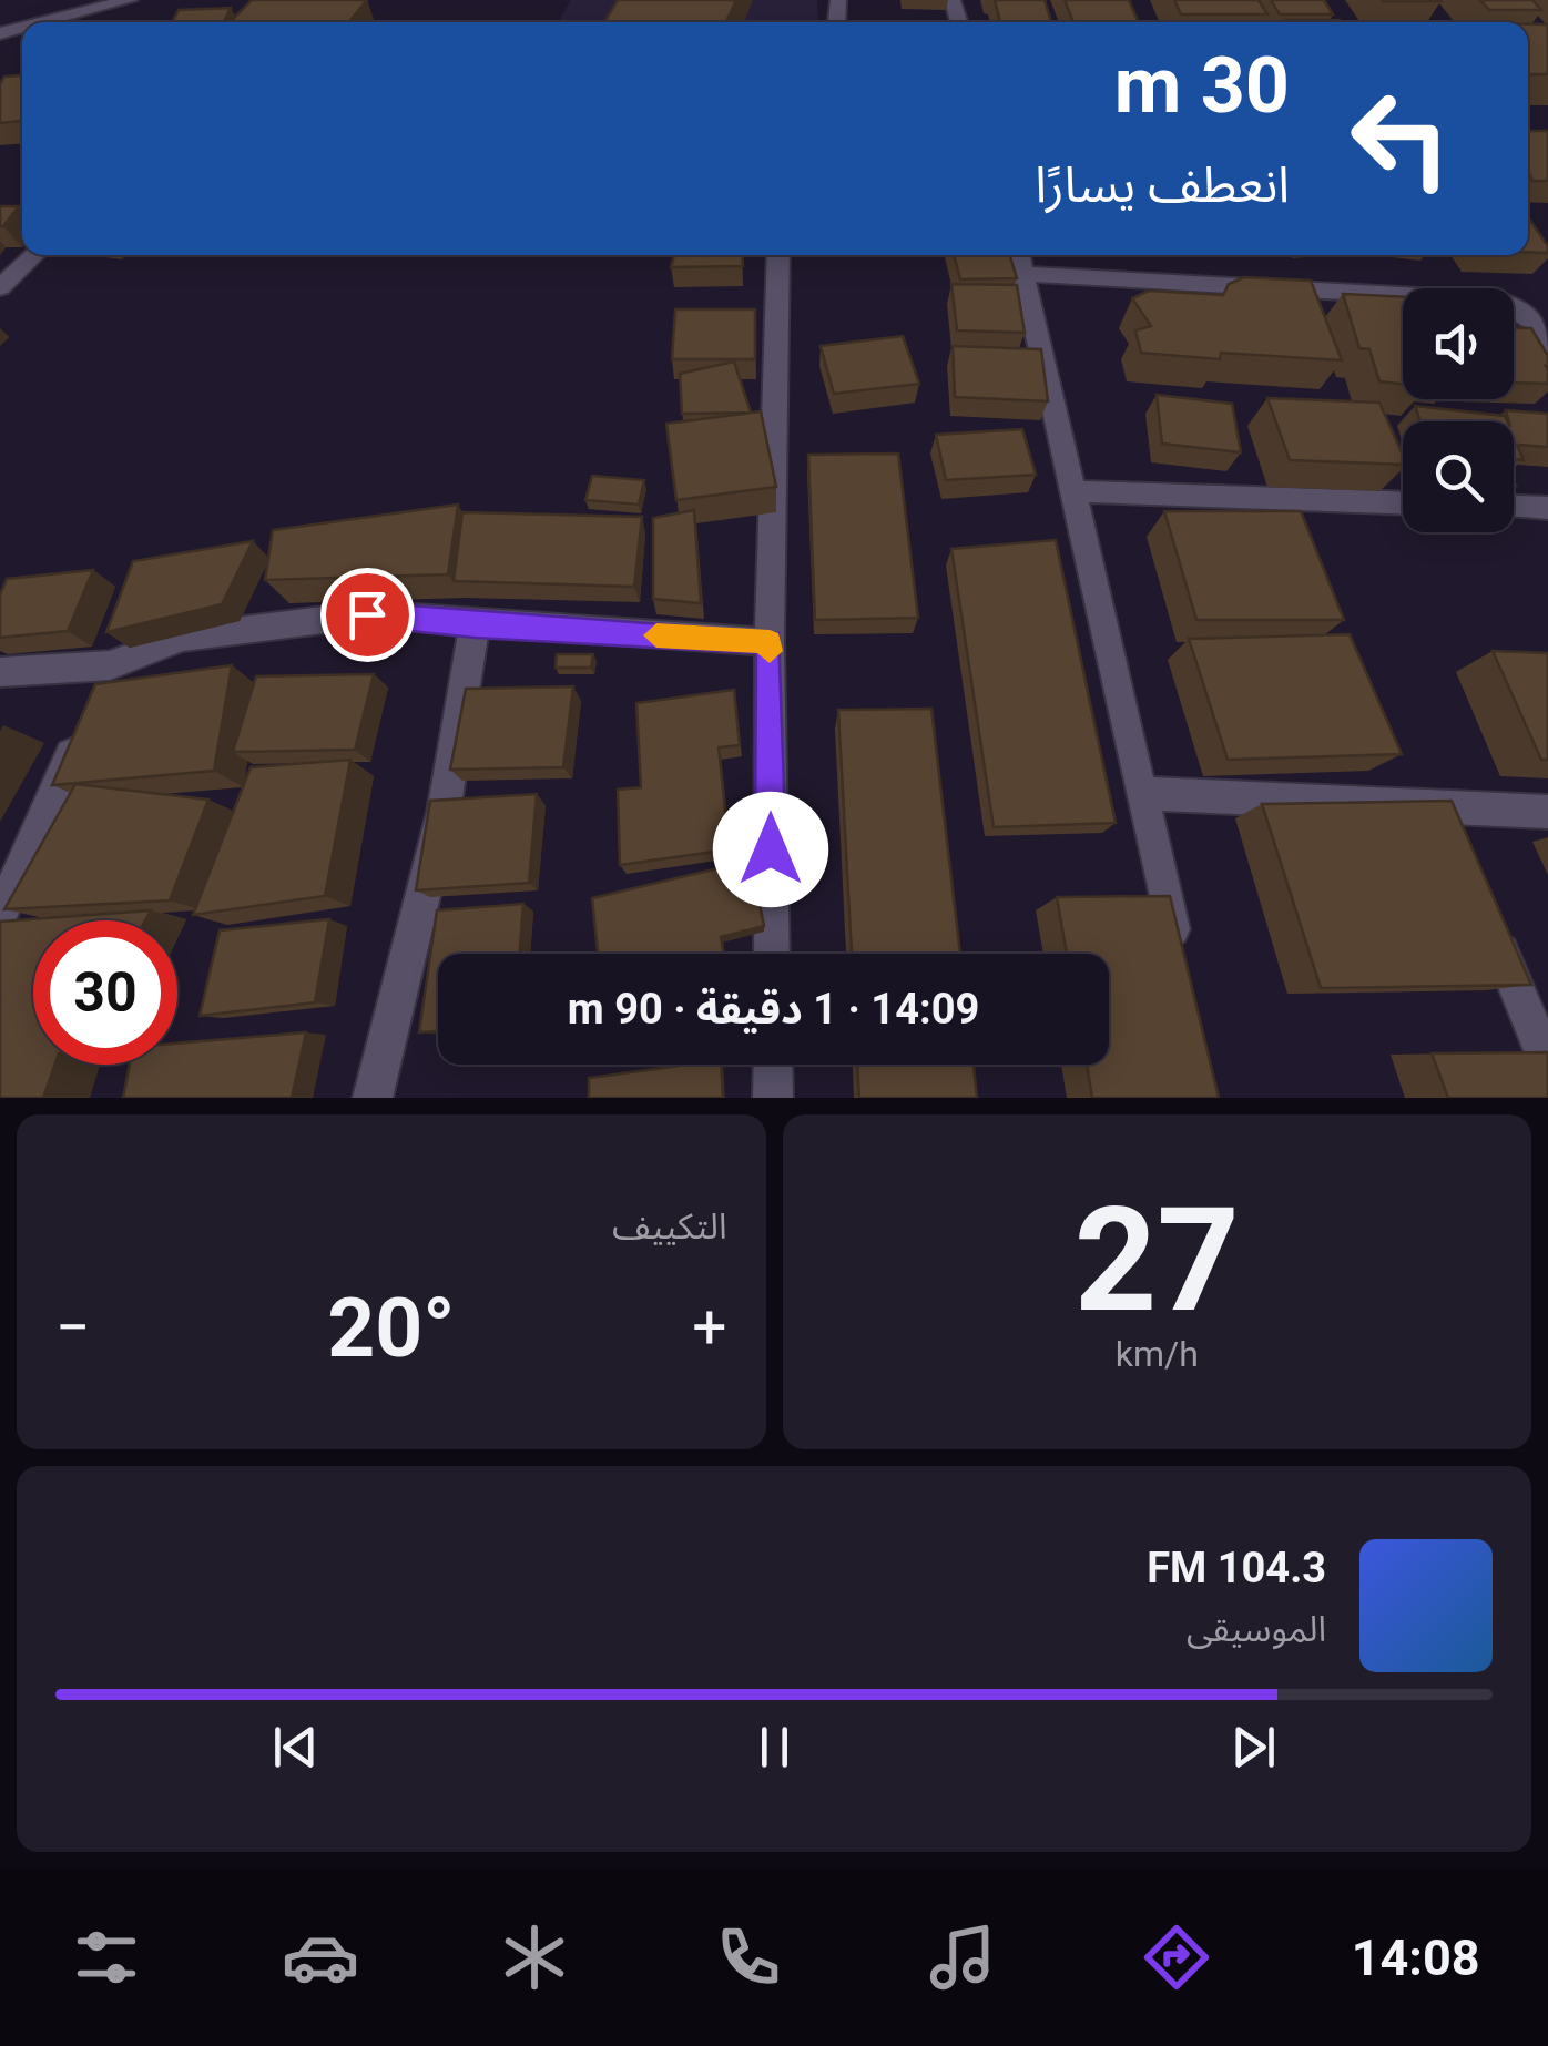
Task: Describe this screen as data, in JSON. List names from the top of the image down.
{
  "page": {
    "turn": ["30 m", "انعطف يسارًا"],
    "limit": "30",
    "trip": "14:09 · 1 دقيقة · 90 m",
    "tile": [
      ["27", "km/h"],
      "التكييف"
    ],
    "heat": ["−", "20°", "+"],
    "song": ["104.3 FM", "الموسيقى"],
    "tabs": "14:08"
  }
}
